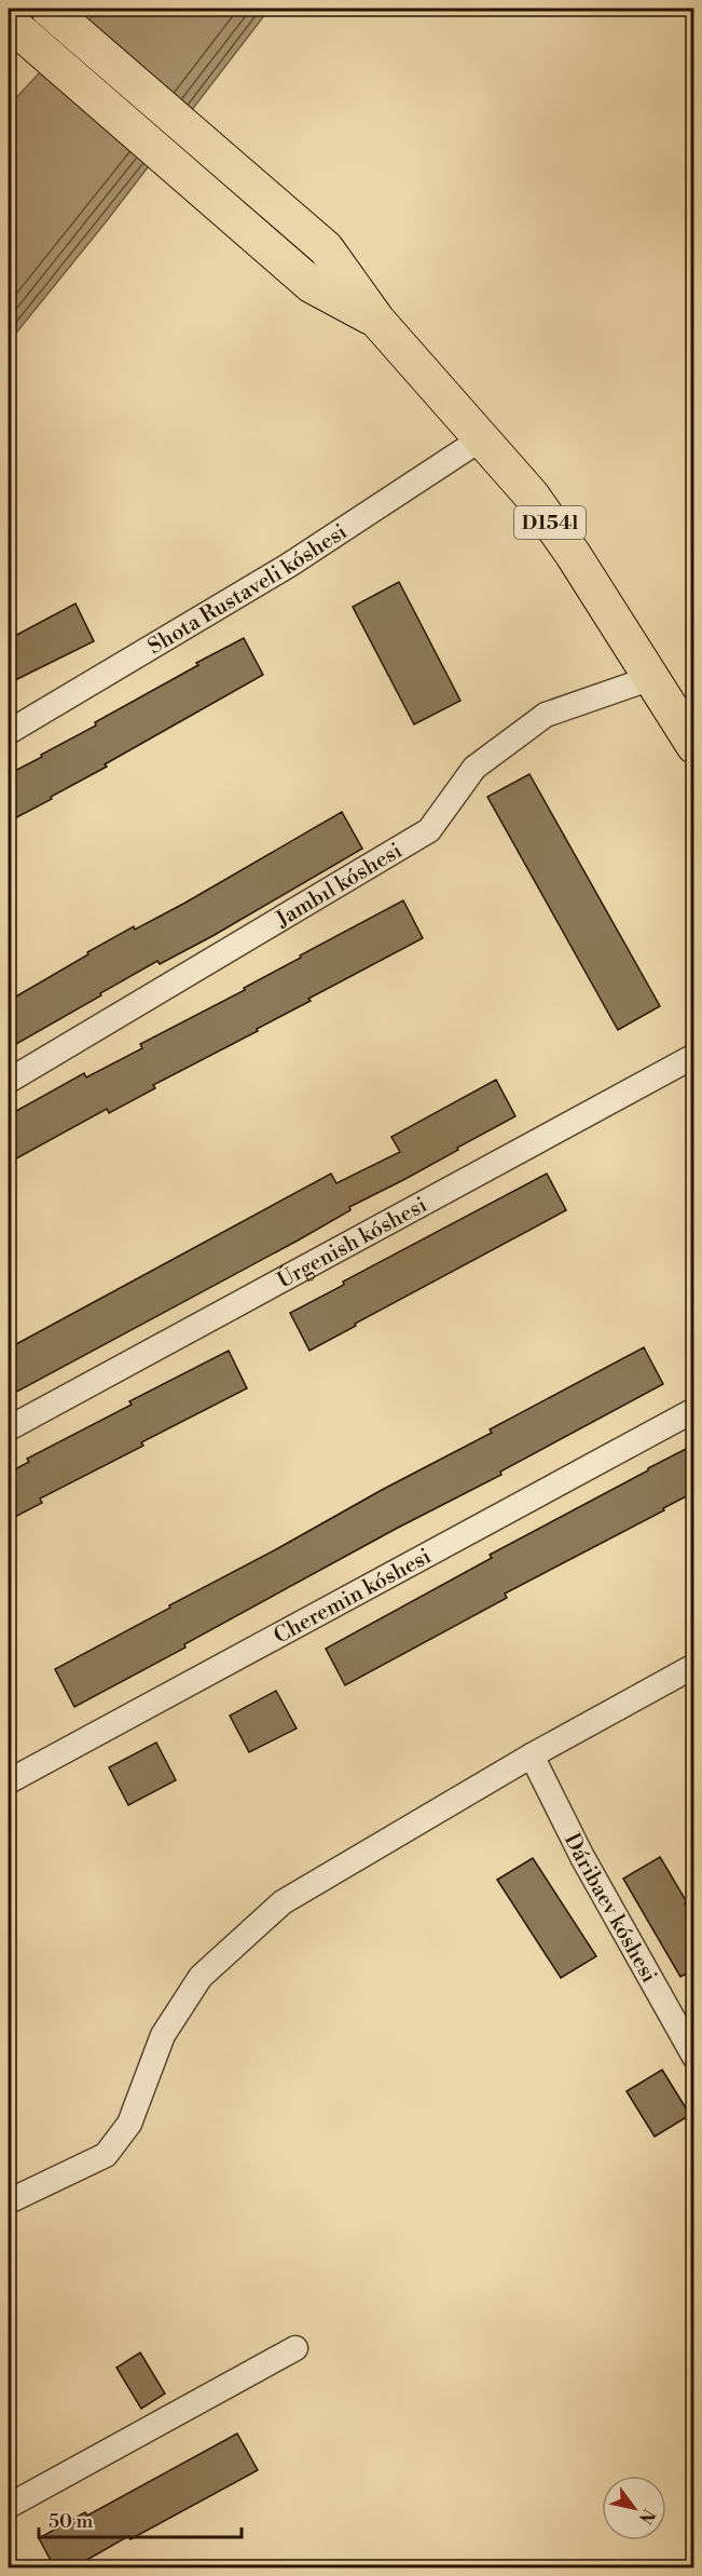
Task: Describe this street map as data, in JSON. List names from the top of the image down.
{
  "streets": {
    "main road": ["D154l"],
    "street": [
      "Shota Rustaveli kóshesi",
      "Jambıl kóshesi",
      "Úrgenish kóshesi",
      "Cheremin kóshesi",
      "Dáribaev kóshesi"
    ]
  },
  "crossings": [
    ["D154l", "Shota Rustaveli kóshesi"],
    ["D154l", "Jambıl kóshesi"]
  ],
  "scale_bar": "50 m",
  "north": "bottom right"
}
